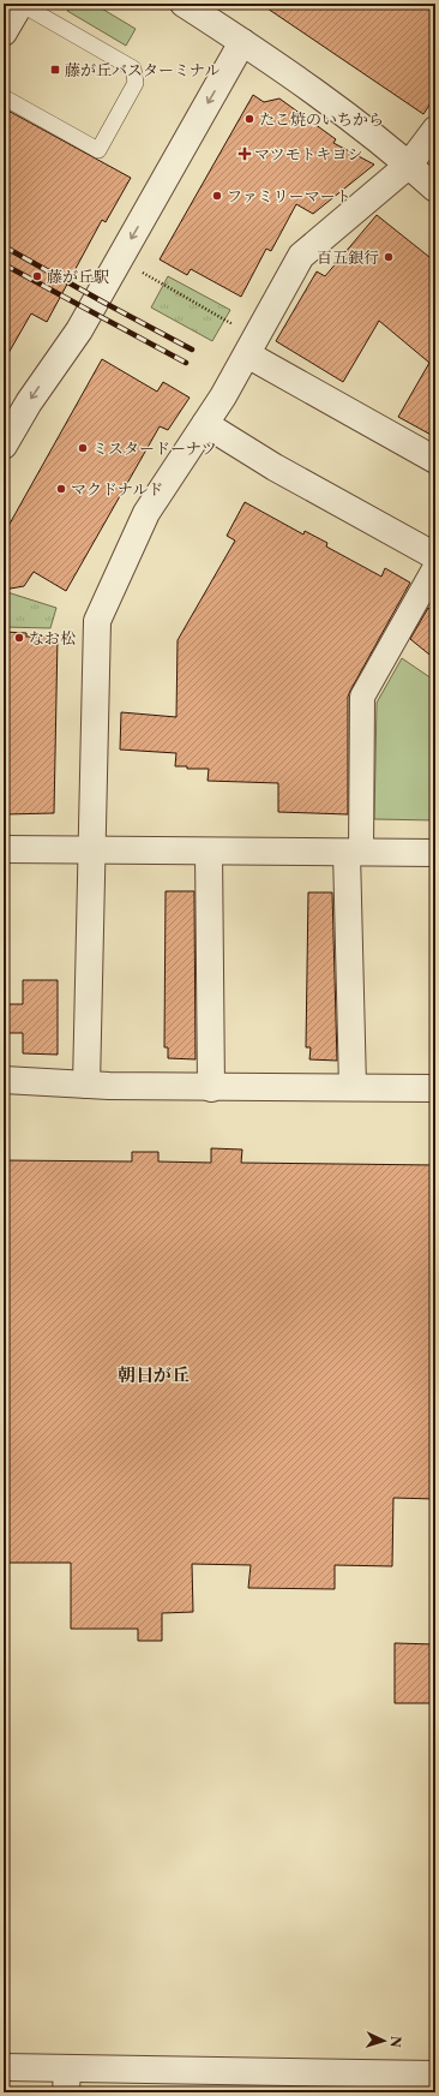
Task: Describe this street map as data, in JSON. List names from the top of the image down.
{
  "districts": ["朝日が丘"],
  "places": {
    "transit": ["藤が丘バスターミナル"],
    "other": [
      "たこ焼のいちから",
      "ファミリーマート",
      "百五銀行",
      "藤が丘駅",
      "ミスタードーナツ",
      "マクドナルド",
      "なお松"
    ],
    "health": ["マツモトキヨシ"]
  },
  "north": "right"
}
